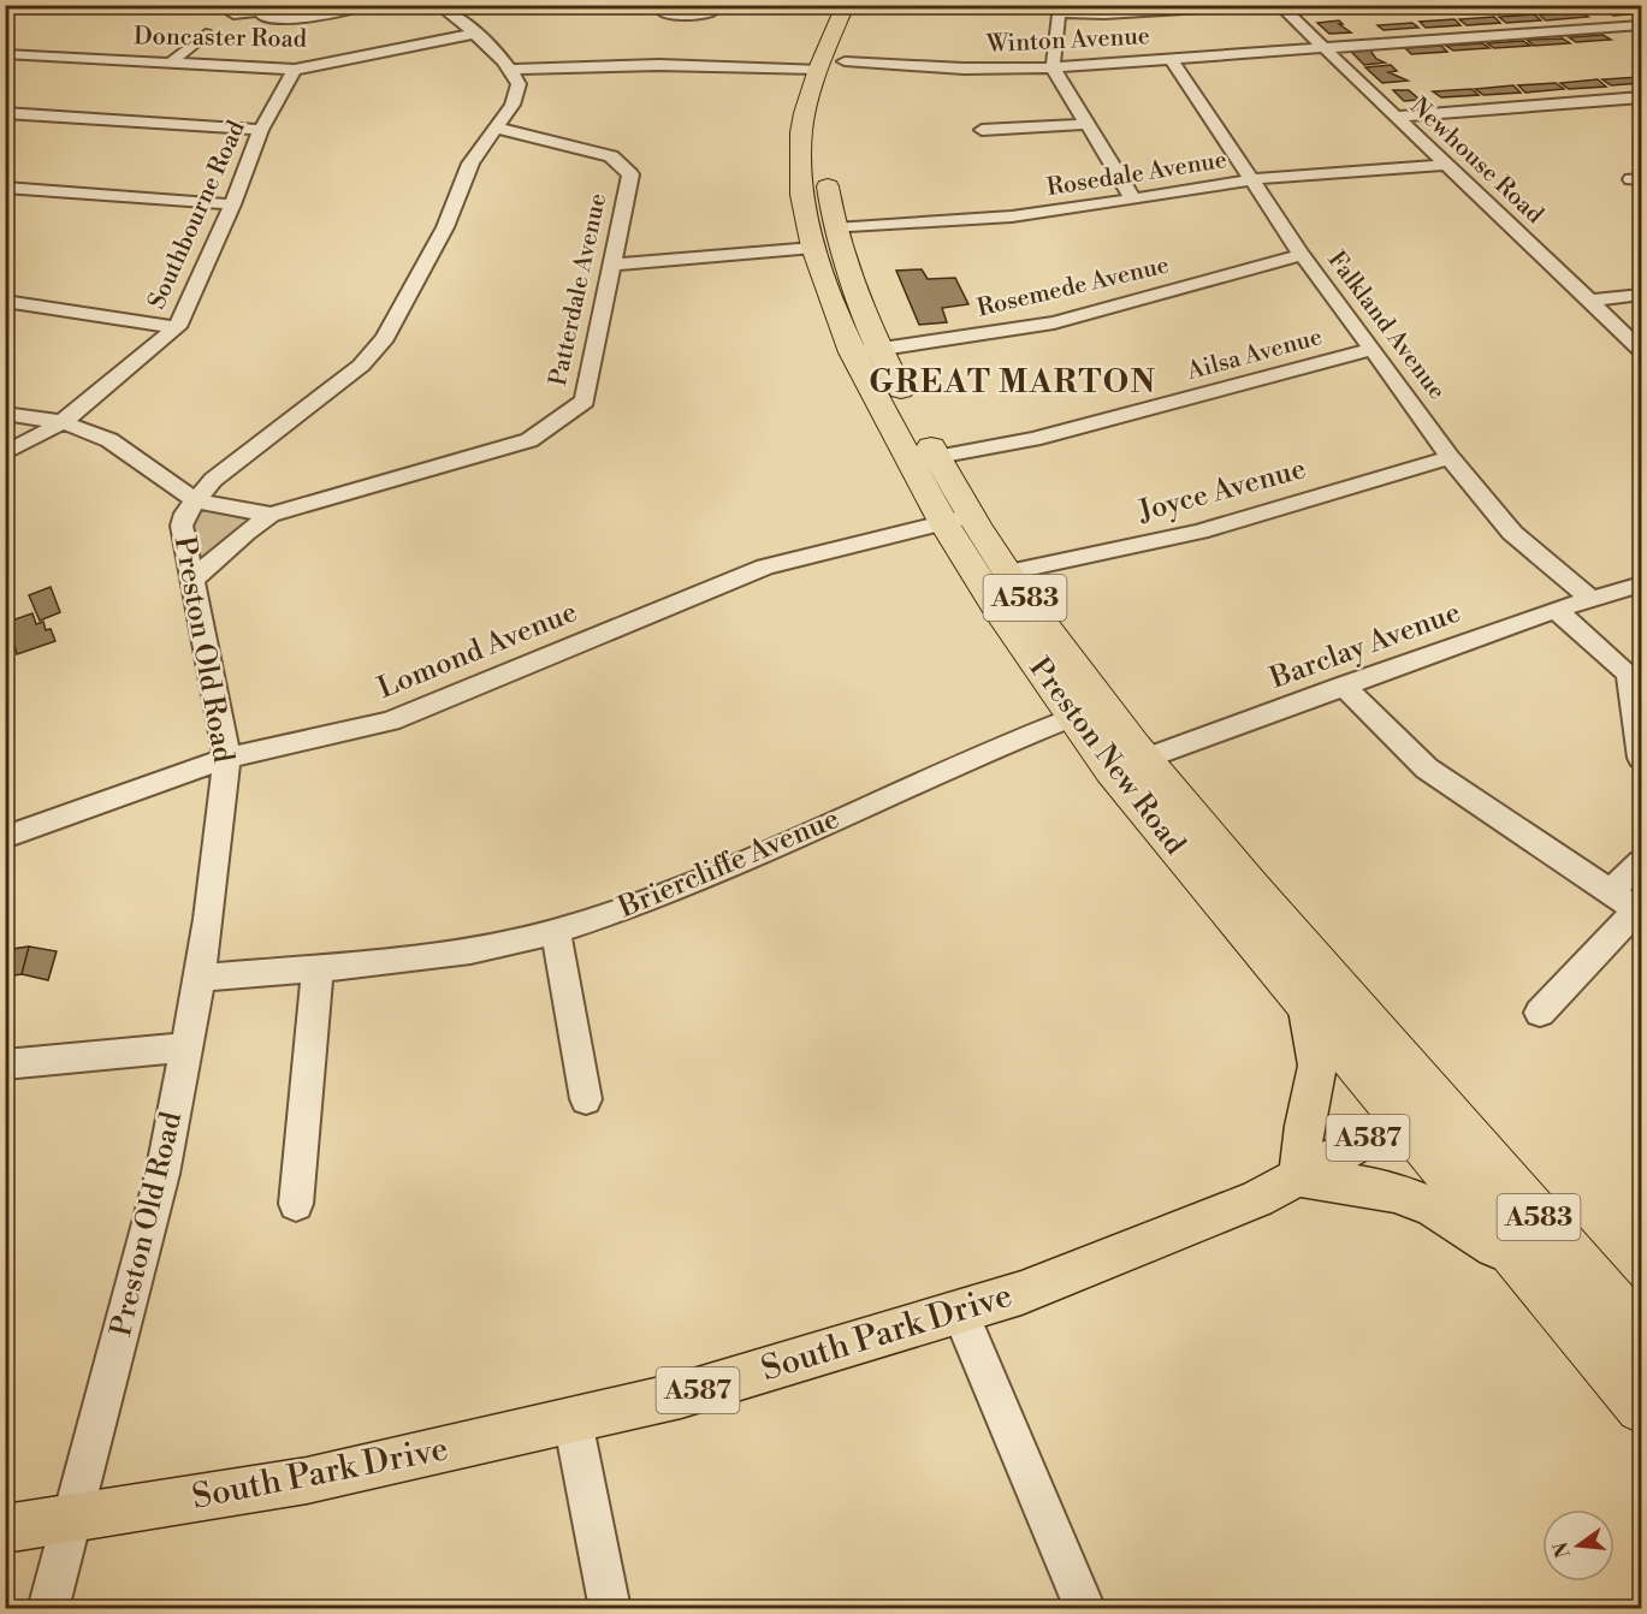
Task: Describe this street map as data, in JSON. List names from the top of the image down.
{
  "streets": {
    "highway": ["A583", "Preston New Road"],
    "main road": ["A587", "South Park Drive"],
    "street": [
      "Doncaster Road",
      "Winton Avenue",
      "Newhouse Road",
      "Rosedale Avenue",
      "Southbourne Road",
      "Rosemede Avenue",
      "Patterdale Avenue",
      "Falkland Avenue",
      "Ailsa Avenue",
      "Joyce Avenue",
      "Barclay Avenue",
      "Preston Old Road",
      "Lomond Avenue",
      "Briercliffe Avenue"
    ]
  },
  "crossings": [
    ["Doncaster Road", "Southbourne Road"],
    ["Winton Avenue", "Newhouse Road"],
    ["Winton Avenue", "Falkland Avenue"],
    ["Winton Avenue", "Preston Old Road"],
    ["Winton Avenue", "Preston New Road"],
    ["Newhouse Road", "Rosedale Avenue"],
    ["Rosedale Avenue", "Patterdale Avenue"],
    ["Rosedale Avenue", "Falkland Avenue"],
    ["Rosedale Avenue", "Preston New Road"],
    ["Rosemede Avenue", "Falkland Avenue"],
    ["Rosemede Avenue", "Preston New Road"],
    ["Patterdale Avenue", "Preston Old Road"],
    ["Falkland Avenue", "Ailsa Avenue"],
    ["Falkland Avenue", "Joyce Avenue"],
    ["Falkland Avenue", "Barclay Avenue"],
    ["Ailsa Avenue", "Preston New Road"],
    ["Joyce Avenue", "Preston New Road"],
    ["A583", "Preston New Road"],
    ["A583", "South Park Drive"],
    ["Barclay Avenue", "Preston New Road"],
    ["Preston Old Road", "Lomond Avenue"],
    ["Preston Old Road", "Briercliffe Avenue"],
    ["Preston Old Road", "South Park Drive"],
    ["Lomond Avenue", "Preston New Road"],
    ["Preston New Road", "Briercliffe Avenue"],
    ["Preston New Road", "South Park Drive"]
  ],
  "districts": ["GREAT MARTON"],
  "north": "left"
}
